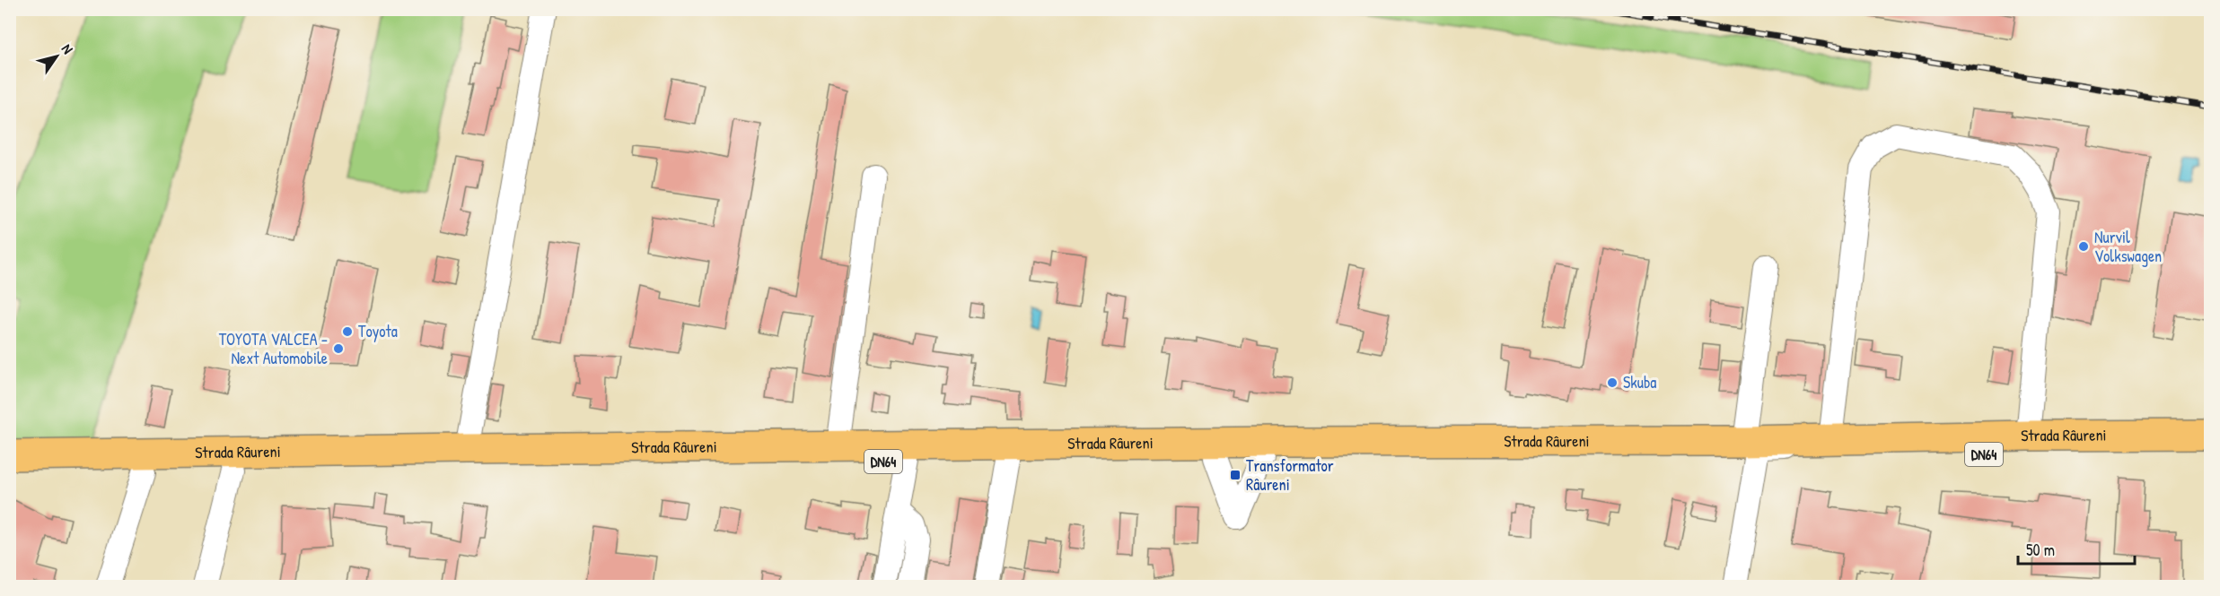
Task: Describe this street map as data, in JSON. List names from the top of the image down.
{
  "streets": {
    "main road": ["Strada Râureni", "DN64"]
  },
  "places": {
    "other": [
      "Nurvil Volkswagen",
      "Toyota",
      "TOYOTA VALCEA - Next Automobile",
      "Skuba"
    ],
    "transit": ["Transformator Râureni"]
  },
  "scale_bar": "50 m",
  "north": "top right"
}
